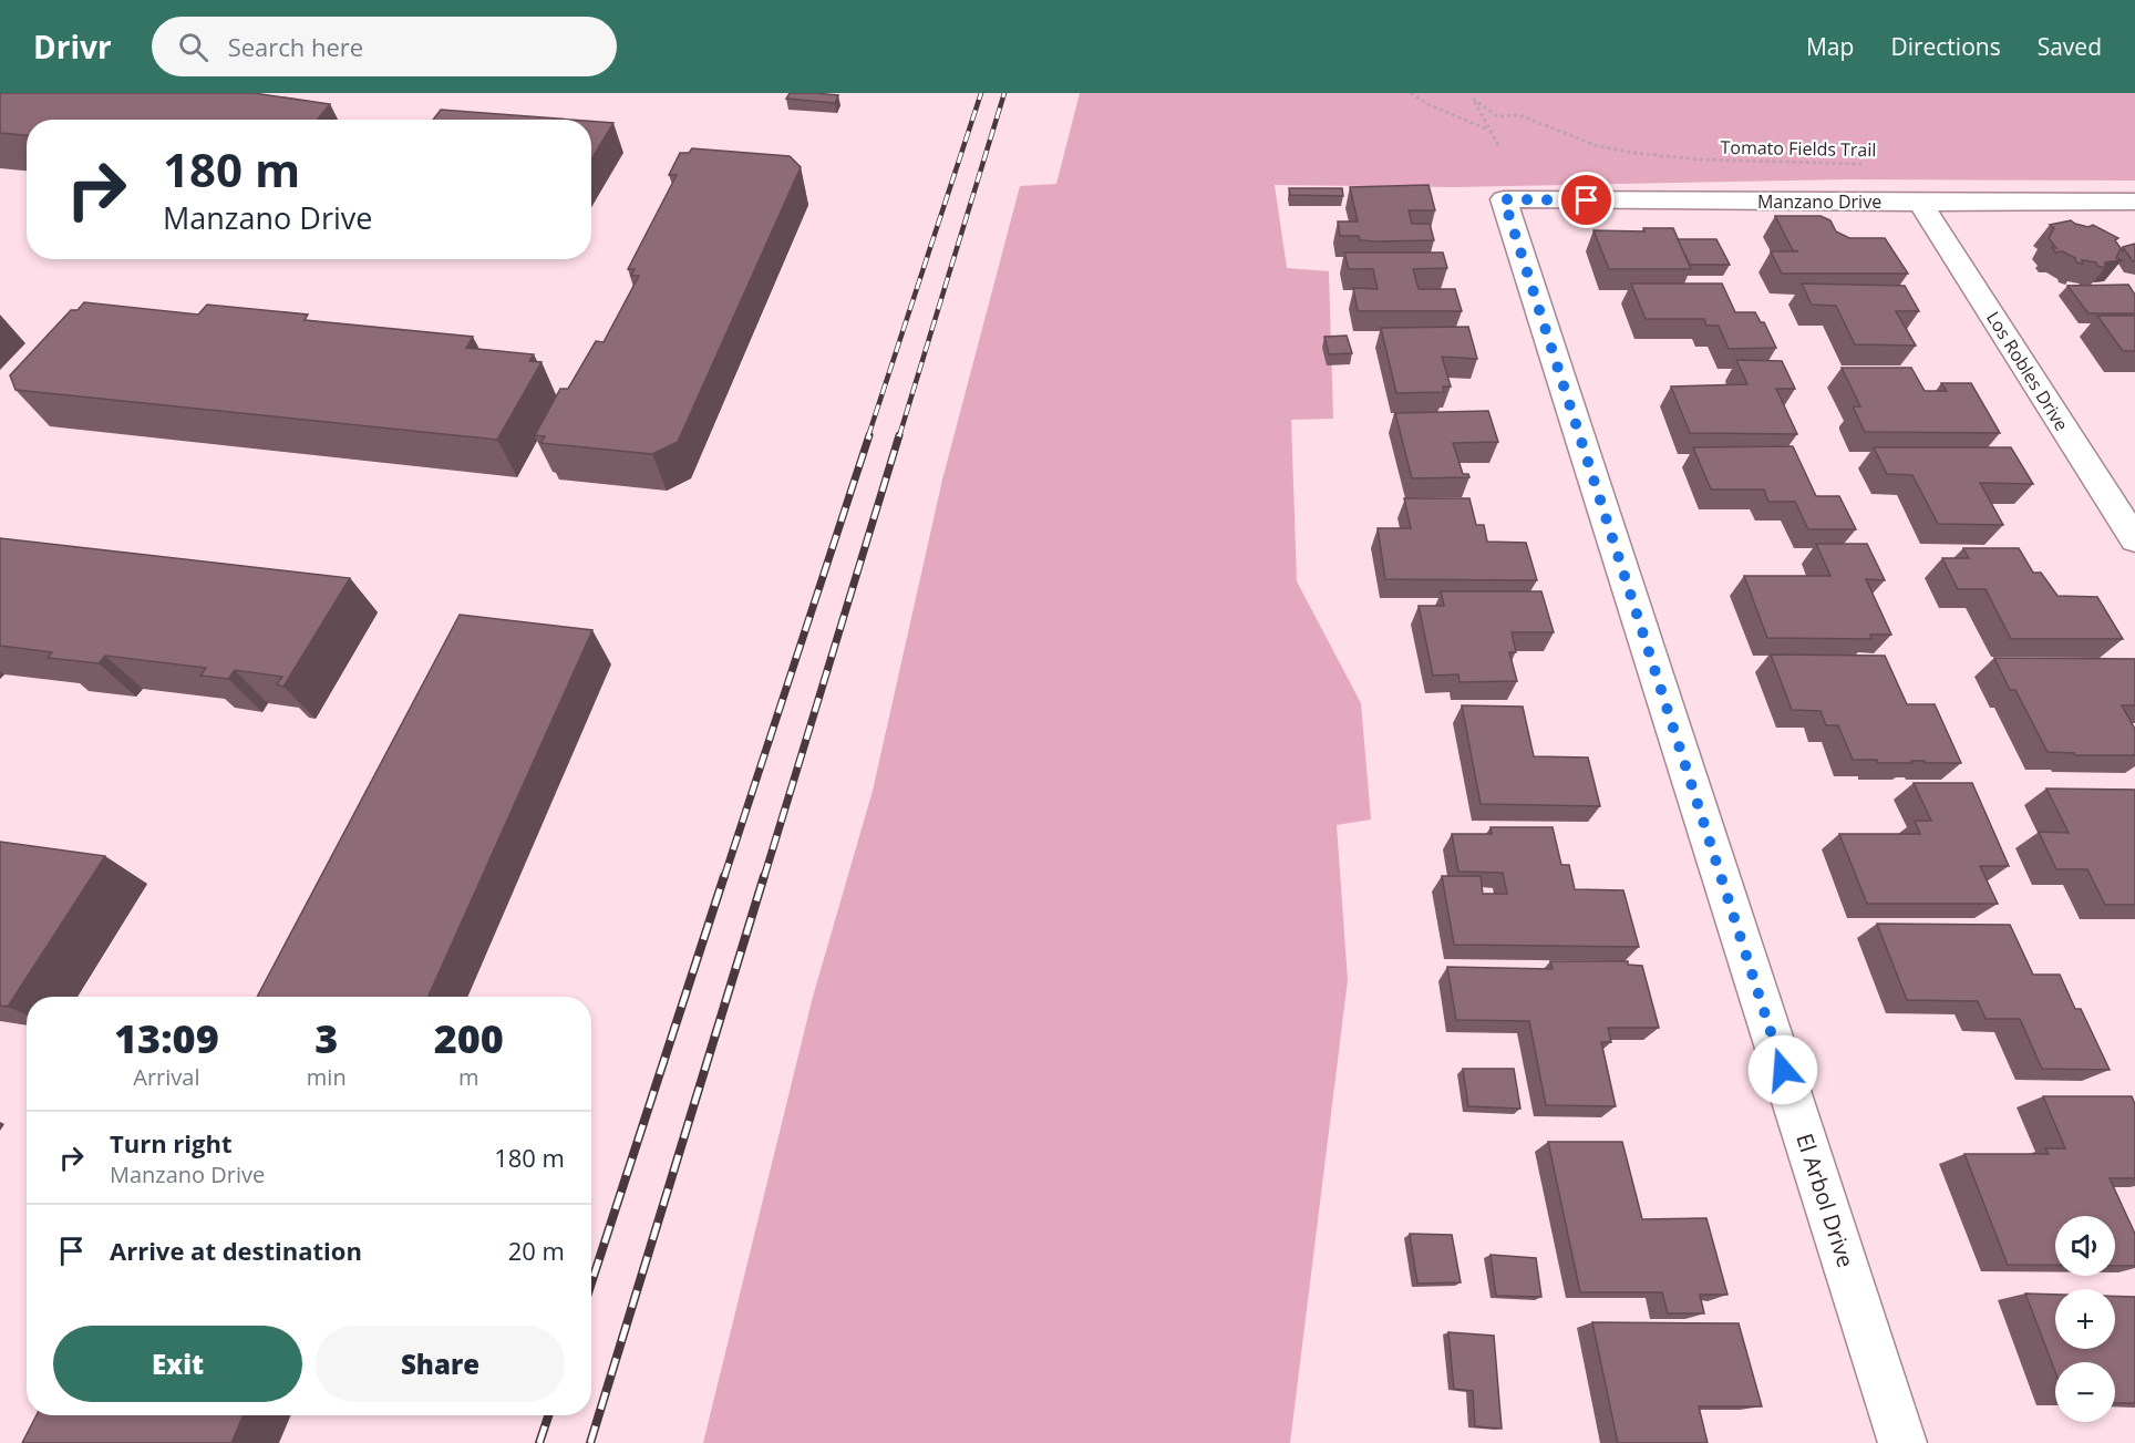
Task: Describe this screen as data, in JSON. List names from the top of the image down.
{
  "streets": {
    "street": ["Manzano Drive", "Los Robles Drive", "El Arbol Drive"],
    "path": ["Tomato Fields Trail"]
  },
  "crossings": [
    ["Manzano Drive", "Los Robles Drive"],
    ["Manzano Drive", "El Arbol Drive"]
  ],
  "page": {
    "header": "Drivr",
    "search": "Search here",
    "nav": ["Map", "Directions", "Saved"],
    "turn": ["180 m", "Manzano Drive"],
    "eta": [
      "13:09",
      "Arrival",
      "3",
      "min",
      "200",
      "m"
    ],
    "list": [
      {
        "name": "Turn right",
        "note": "Manzano Drive",
        "value": "180 m"
      },
      {
        "name": "Arrive at destination",
        "value": "20 m"
      }
    ],
    "map_buttons": ["+", "−"],
    "buttons": ["Exit", "Share"]
  }
}
